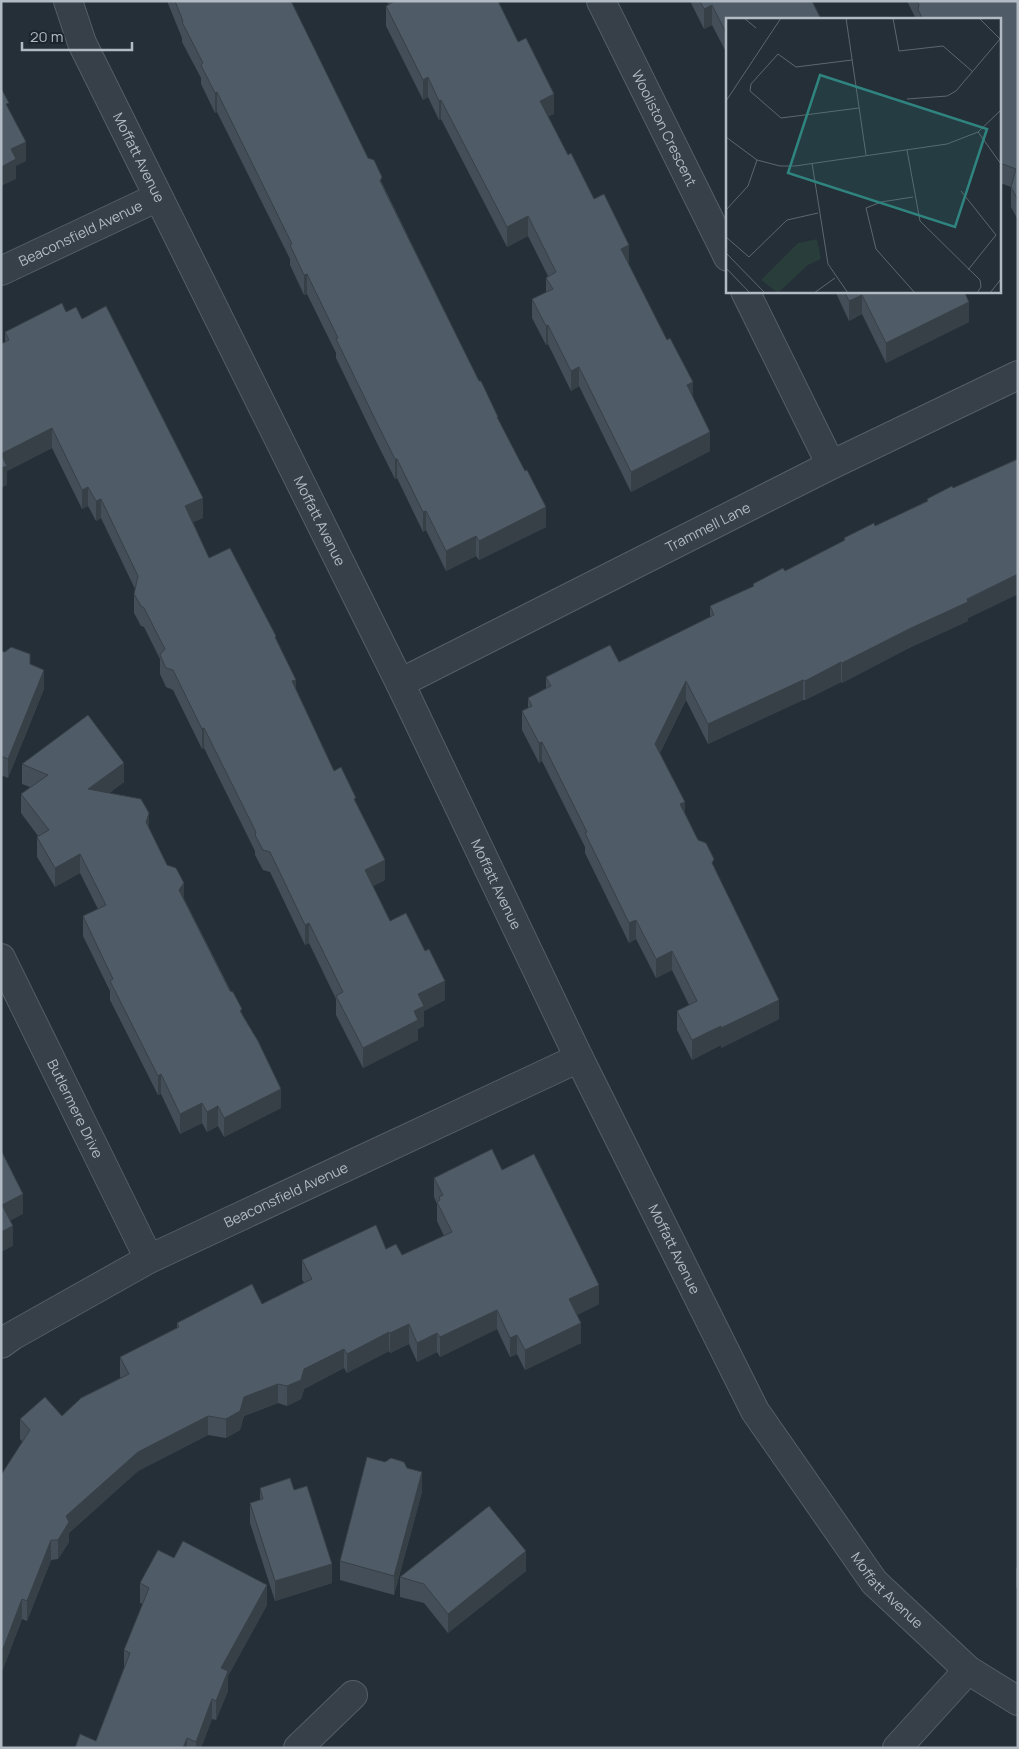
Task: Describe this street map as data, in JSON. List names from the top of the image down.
{
  "streets": {
    "street": [
      "Wooliston Crescent",
      "Moffatt Avenue",
      "Beaconsfield Avenue",
      "Trammell Lane",
      "Butlermere Drive"
    ]
  },
  "crossings": [
    ["Moffatt Avenue", "Beaconsfield Avenue"],
    ["Moffatt Avenue", "Trammell Lane"],
    ["Beaconsfield Avenue", "Butlermere Drive"]
  ],
  "scale_bar": "20 m"
}
